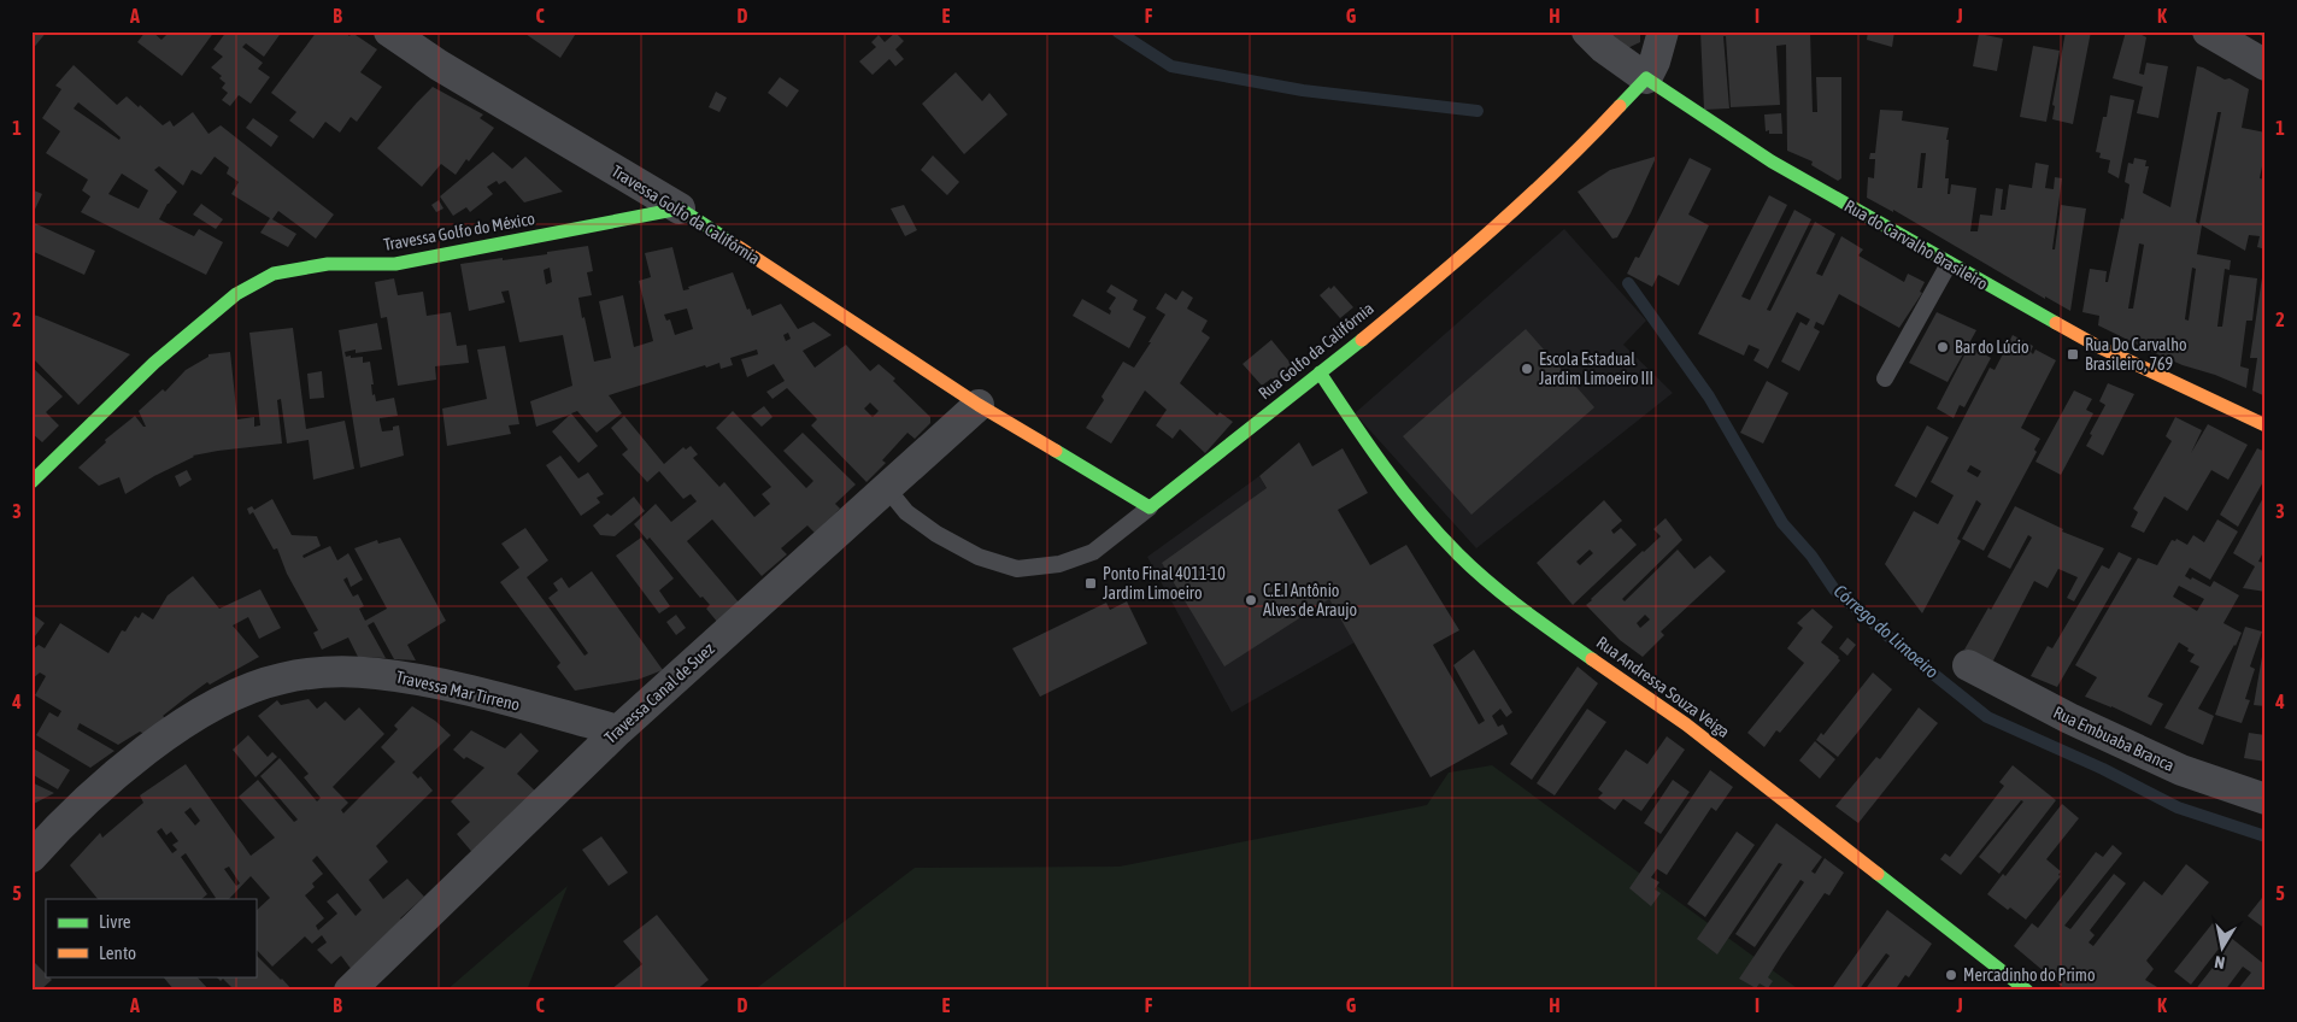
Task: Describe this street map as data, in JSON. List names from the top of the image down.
{
  "streets": {
    "street": [
      "Travessa Golfo da Califórnia",
      "Travessa Golfo do México",
      "Rua do Carvalho Brasileiro",
      "Rua Golfo da Califórnia",
      "Rua Andressa Souza Veiga",
      "Travessa Mar Tirreno",
      "Travessa Canal de Suez",
      "Rua Embuaba Branca"
    ]
  },
  "crossings": [
    ["Travessa Golfo da Califórnia", "Travessa Golfo do México"],
    ["Travessa Golfo da Califórnia", "Travessa Canal de Suez"],
    ["Rua do Carvalho Brasileiro", "Rua Golfo da Califórnia"],
    ["Rua Golfo da Califórnia", "Rua Andressa Souza Veiga"],
    ["Travessa Mar Tirreno", "Travessa Canal de Suez"]
  ],
  "water": ["Córrego do Limoeiro"],
  "places": {
    "other": [
      "Bar do Lúcio",
      "Escola Estadual Jardim Limoeiro III",
      "C.E.I Antônio Alves de Araujo",
      "Mercadinho do Primo"
    ],
    "transit": ["Rua Do Carvalho Brasileiro, 769", "Ponto Final 4011-10 Jardim Limoeiro"]
  },
  "legend": ["Livre", "Lento"],
  "north": "bottom",
  "grid": {
    "columns": [
      "A",
      "B",
      "C",
      "D",
      "E",
      "F",
      "G",
      "H",
      "I",
      "J",
      "K"
    ],
    "rows": [
      "1",
      "2",
      "3",
      "4",
      "5"
    ]
  }
}
